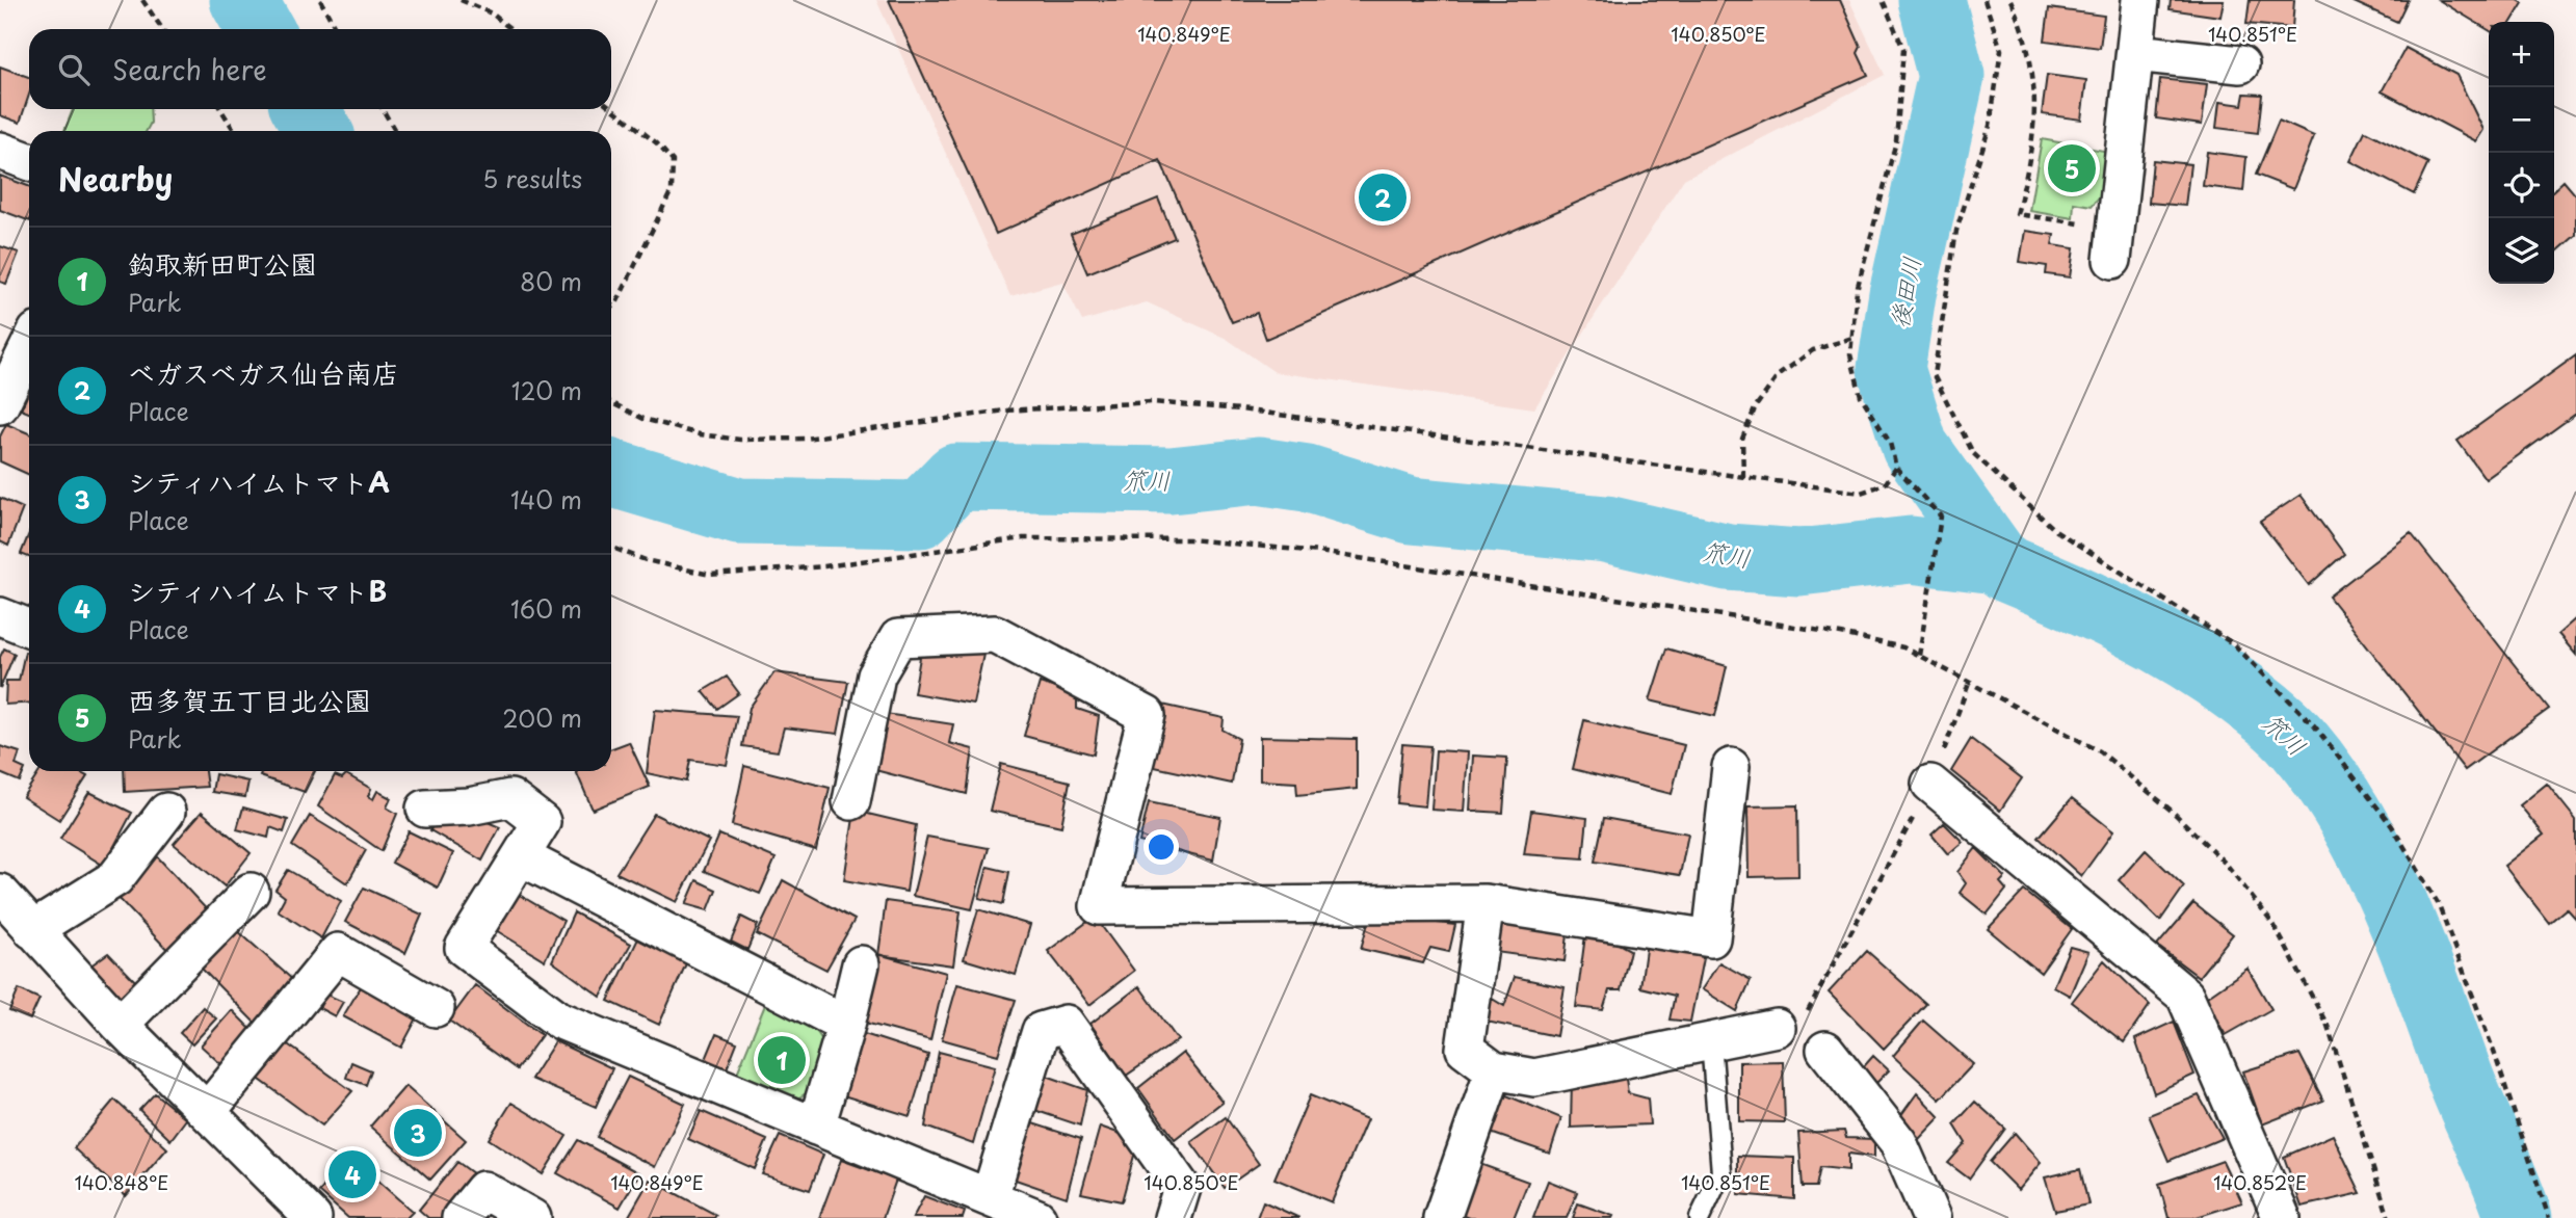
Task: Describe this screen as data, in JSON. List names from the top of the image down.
{
  "water": ["後田川", "笊川"],
  "page": {
    "map_buttons": ["+", "−"],
    "search": "Search here",
    "heading": ["Nearby", "5 results"],
    "pins": [
      "5",
      "2",
      "1",
      "3",
      "4"
    ],
    "list": [
      {
        "mark": "1",
        "name": "鈎取新田町公園",
        "note": "Park",
        "value": "80 m"
      },
      {
        "mark": "2",
        "name": "ベガスベガス仙台南店",
        "note": "Place",
        "value": "120 m"
      },
      {
        "mark": "3",
        "name": "シティハイムトマトA",
        "note": "Place",
        "value": "140 m"
      },
      {
        "mark": "4",
        "name": "シティハイムトマトB",
        "note": "Place",
        "value": "160 m"
      },
      {
        "mark": "5",
        "name": "西多賀五丁目北公園",
        "note": "Park",
        "value": "200 m"
      }
    ]
  },
  "coordinates": [
    "140.849°E",
    "140.850°E",
    "140.851°E",
    "140.848°E",
    "140.852°E"
  ]
}
